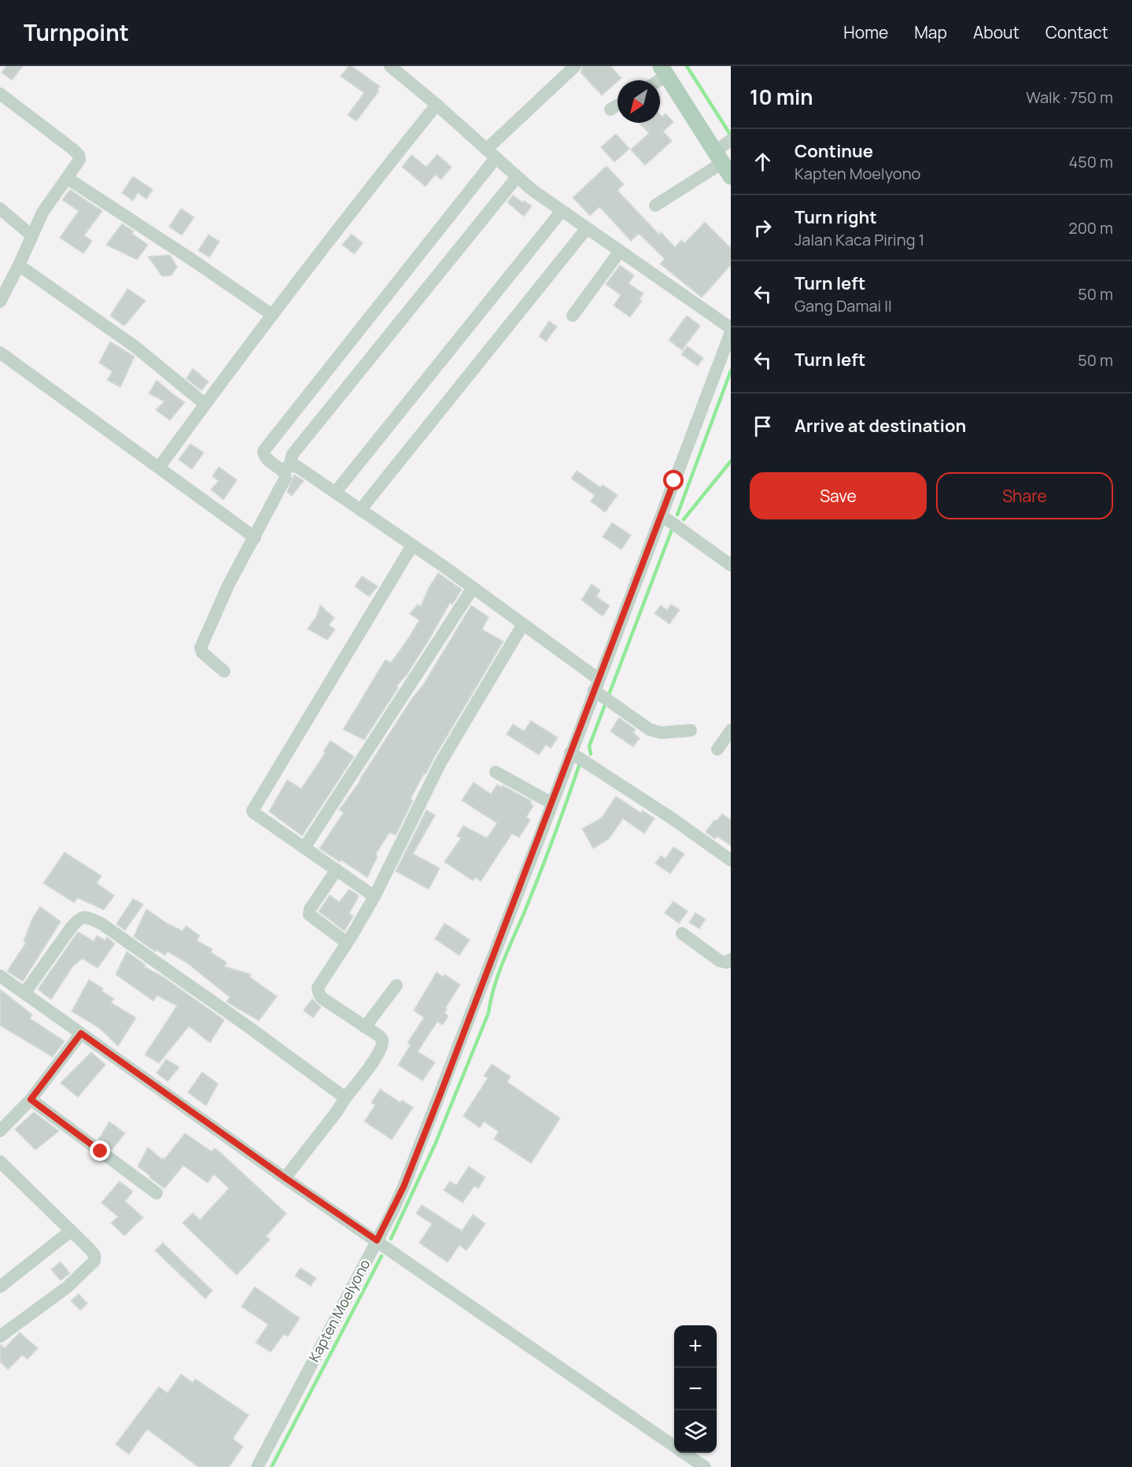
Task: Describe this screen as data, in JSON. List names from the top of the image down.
{
  "streets": {
    "street": ["Kapten Moelyono"]
  },
  "north": "bottom left",
  "page": {
    "header": "Turnpoint",
    "nav": [
      "Home",
      "Map",
      "About",
      "Contact"
    ],
    "heading": ["10 min", "Walk · 750 m"],
    "list": [
      ["Continue", "Kapten Moelyono", "450 m"],
      ["Turn right", "Jalan Kaca Piring 1", "200 m"],
      ["Turn left", "Gang Damai II", "50 m"],
      ["Turn left", "50 m"],
      "Arrive at destination"
    ],
    "buttons": ["Save", "Share"],
    "map_buttons": ["+", "−"]
  }
}
